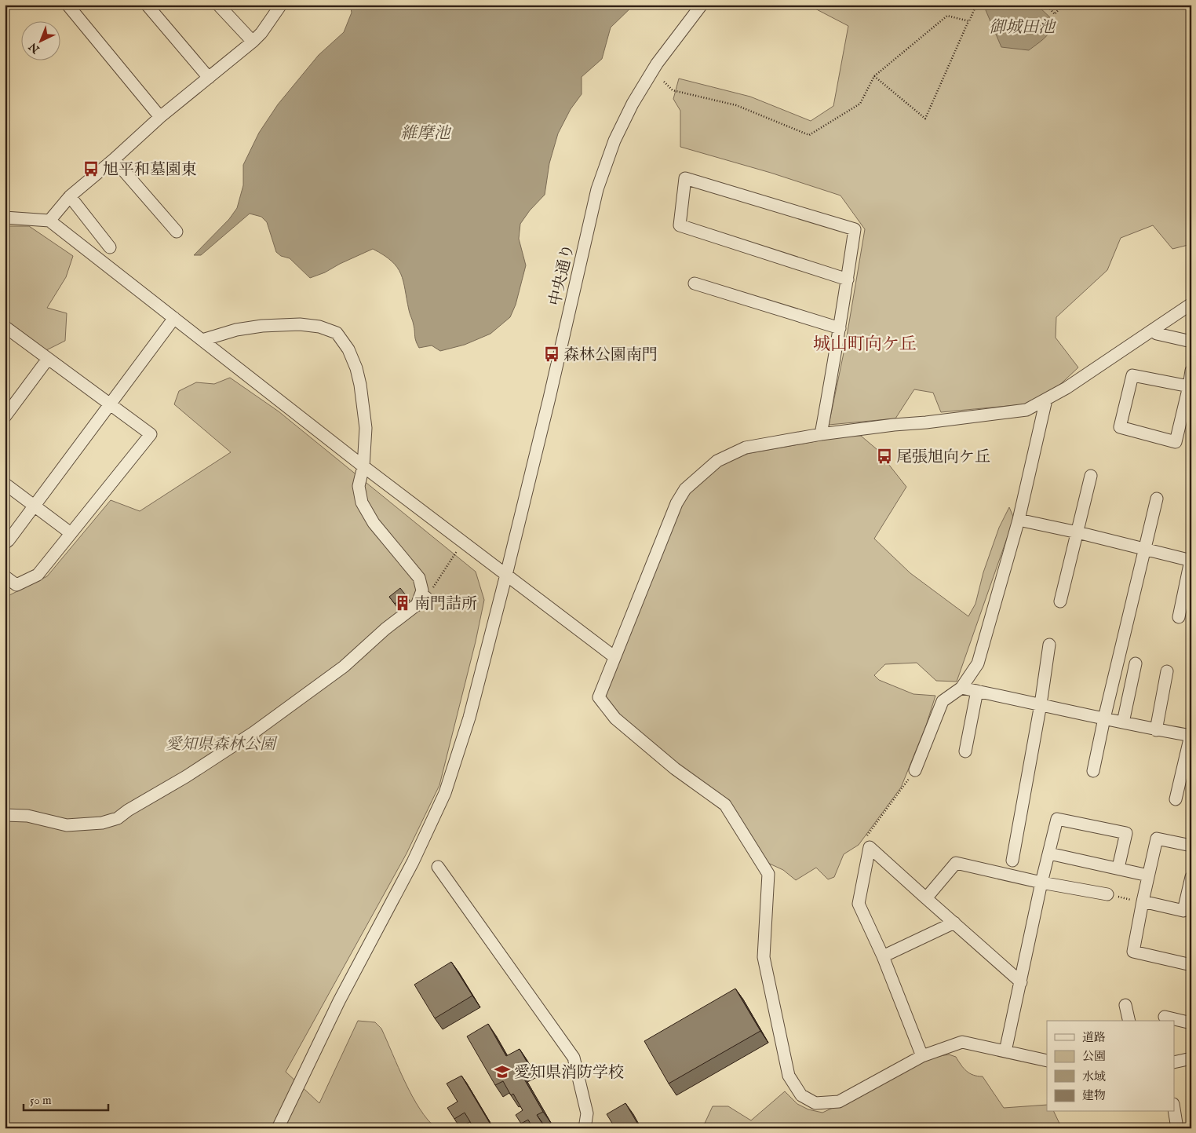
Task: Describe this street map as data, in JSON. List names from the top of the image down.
{
  "streets": {
    "street": ["中央通り"]
  },
  "districts": ["城山町向ケ丘"],
  "water": ["御城田池", "維摩池"],
  "parks": ["愛知県森林公園"],
  "places": {
    "bus stop": ["旭平和墓園東", "森林公園南門", "尾張旭向ケ丘"],
    "building": ["南門詰所"],
    "school or university": ["愛知県消防学校"]
  },
  "legend": [
    "道路",
    "公園",
    "水域",
    "建物"
  ],
  "scale_bar": "50 m",
  "north": "bottom left"
}
